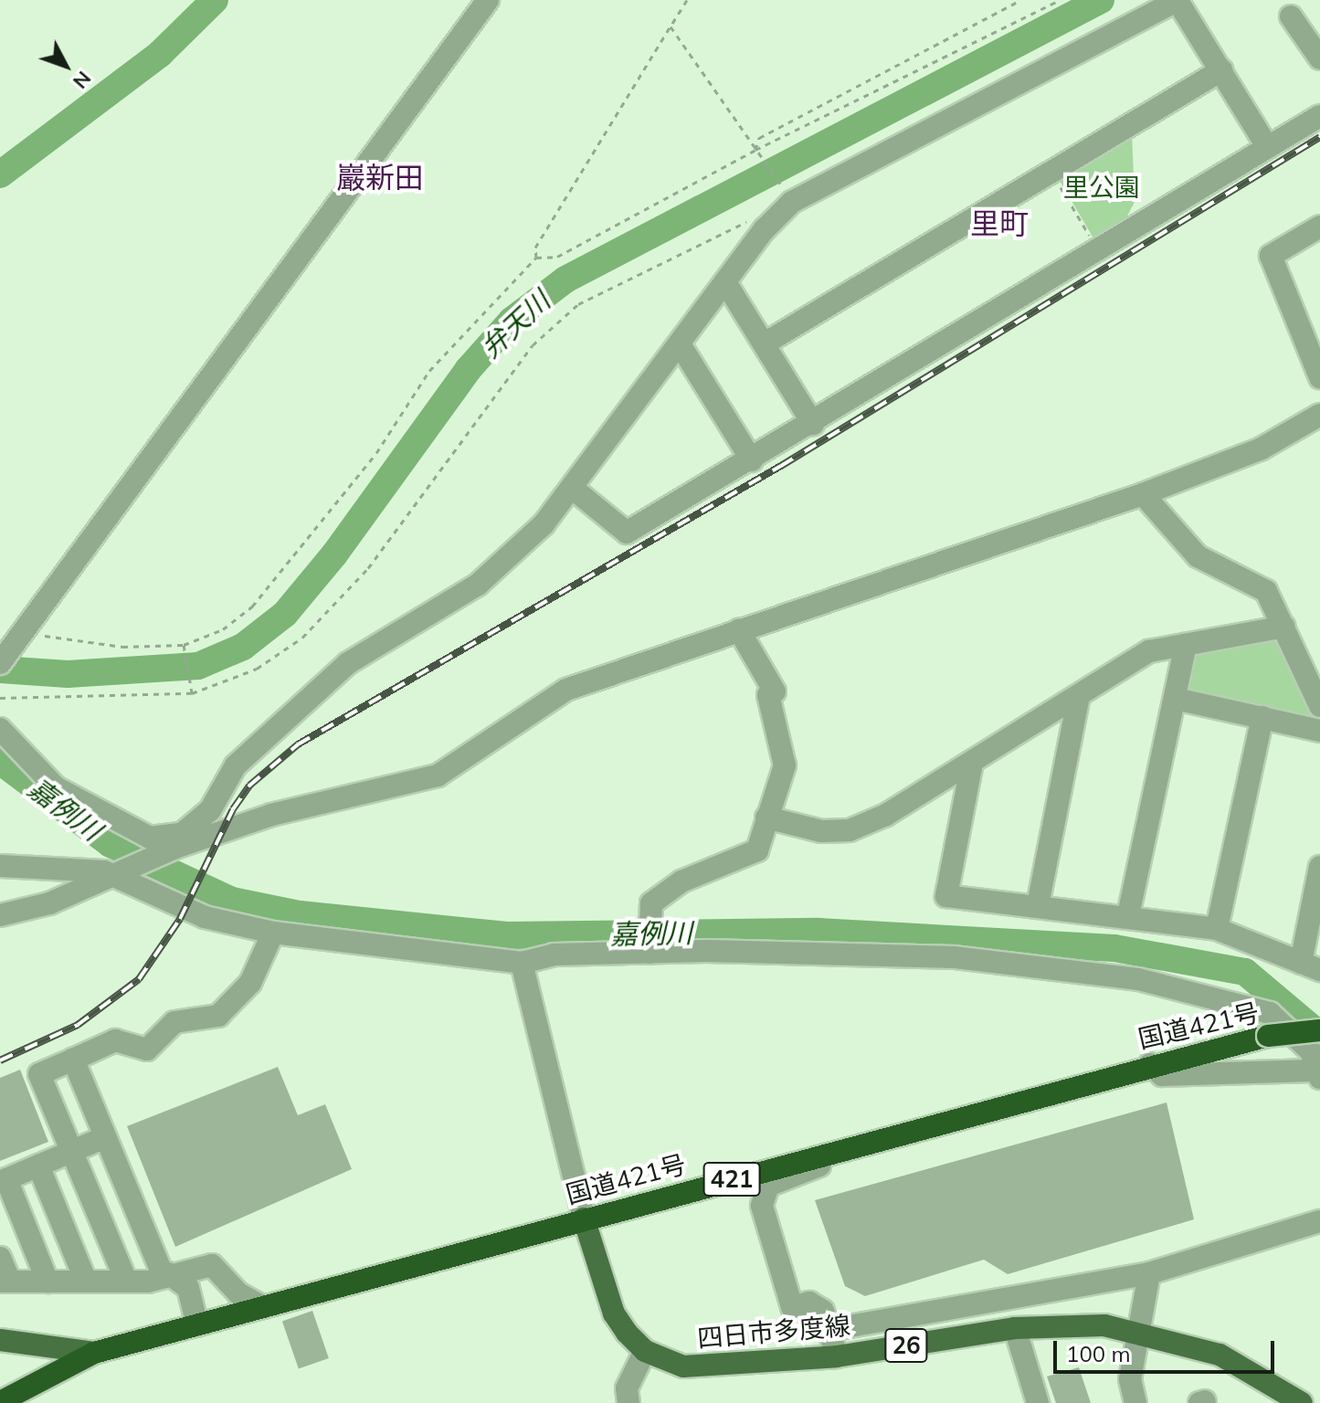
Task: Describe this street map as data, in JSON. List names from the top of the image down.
{
  "streets": {
    "highway": ["国道421号", "421"],
    "main road": ["四日市多度線", "26"]
  },
  "districts": ["巖新田", "里町"],
  "water": ["弁天川", "嘉例川"],
  "parks": ["里公園"],
  "scale_bar": "100 m",
  "north": "bottom right"
}
